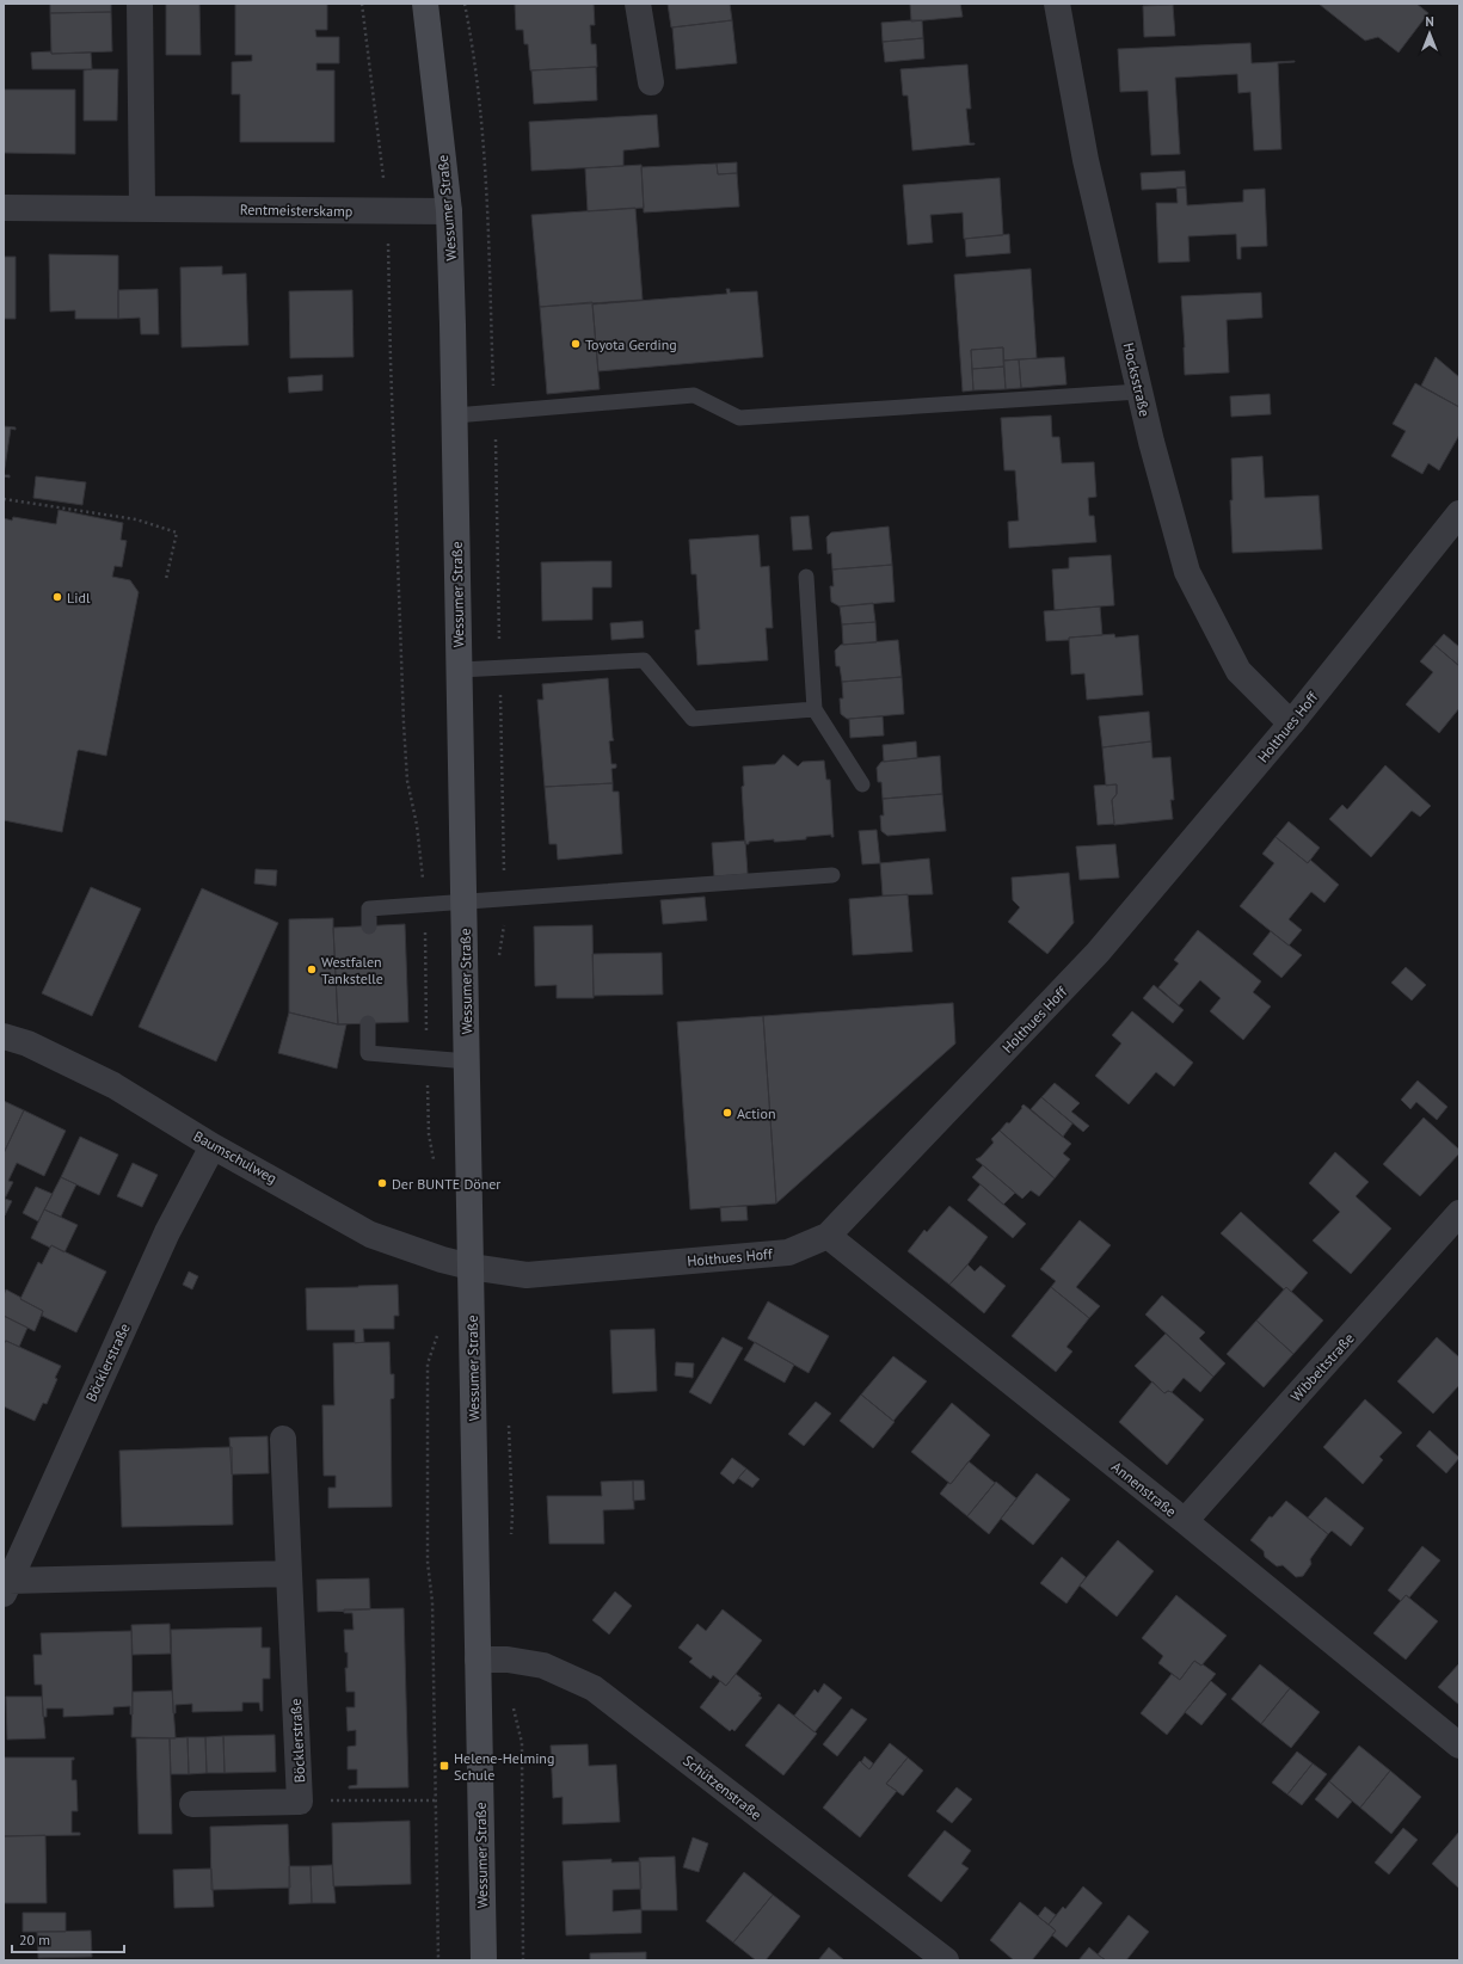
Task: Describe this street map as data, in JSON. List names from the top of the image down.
{
  "streets": {
    "street": [
      "Wessumer Straße",
      "Rentmeisterskamp",
      "Hocksstraße",
      "Holthues Hoff",
      "Baumschulweg",
      "Böcklerstraße",
      "Wibbeltstraße",
      "Annenstraße",
      "Schützenstraße"
    ]
  },
  "crossings": [
    ["Wessumer Straße", "Rentmeisterskamp"],
    ["Wessumer Straße", "Holthues Hoff"],
    ["Wessumer Straße", "Baumschulweg"],
    ["Wessumer Straße", "Schützenstraße"],
    ["Hocksstraße", "Holthues Hoff"],
    ["Holthues Hoff", "Baumschulweg"],
    ["Holthues Hoff", "Annenstraße"],
    ["Baumschulweg", "Böcklerstraße"],
    ["Wibbeltstraße", "Annenstraße"]
  ],
  "places": {
    "other": [
      "Toyota Gerding",
      "Lidl",
      "Westfalen Tankstelle",
      "Action",
      "Der BUNTE Döner"
    ],
    "transit": ["Helene-Helming Schule"]
  },
  "scale_bar": "20 m",
  "north": "top"
}
